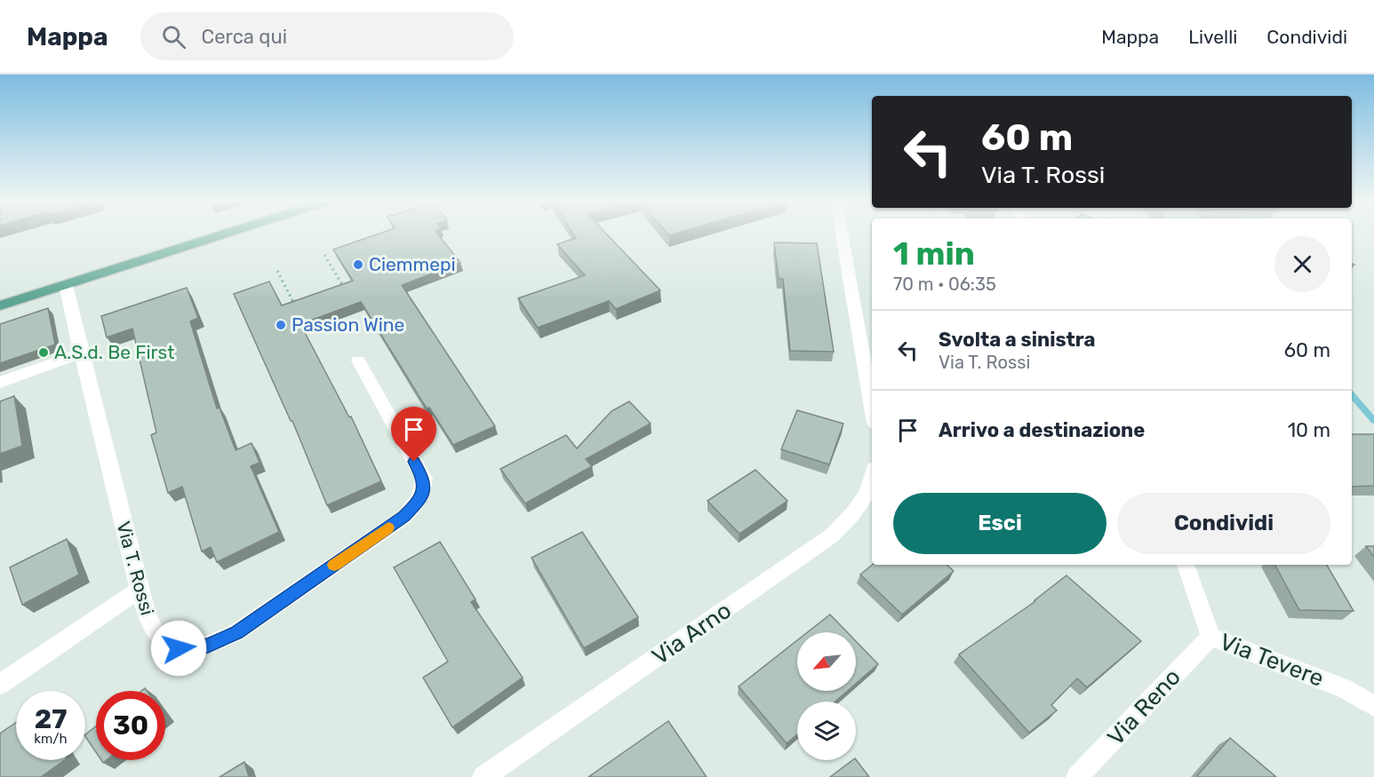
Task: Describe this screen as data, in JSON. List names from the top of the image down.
{
  "streets": {
    "street": [
      "Via T. Rossi",
      "Via Arno",
      "Via Tevere",
      "Via Reno"
    ]
  },
  "crossings": [
    ["Via Tevere", "Via Reno"]
  ],
  "places": ["Ciemmepi", "Passion Wine", "A.S.d. Be First"],
  "north": "bottom left",
  "page": {
    "header": "Mappa",
    "search": "Cerca qui",
    "nav": ["Mappa", "Livelli", "Condividi"],
    "turn": ["60 m", "Via T. Rossi"],
    "heading": ["1 min", "70 m · 06:35"],
    "list": [
      {
        "name": "Svolta a sinistra",
        "note": "Via T. Rossi",
        "value": "60 m"
      },
      {
        "name": "Arrivo a destinazione",
        "value": "10 m"
      }
    ],
    "buttons": ["Esci", "Condividi"],
    "speed": "27 km/h",
    "limit": "30"
  }
}
